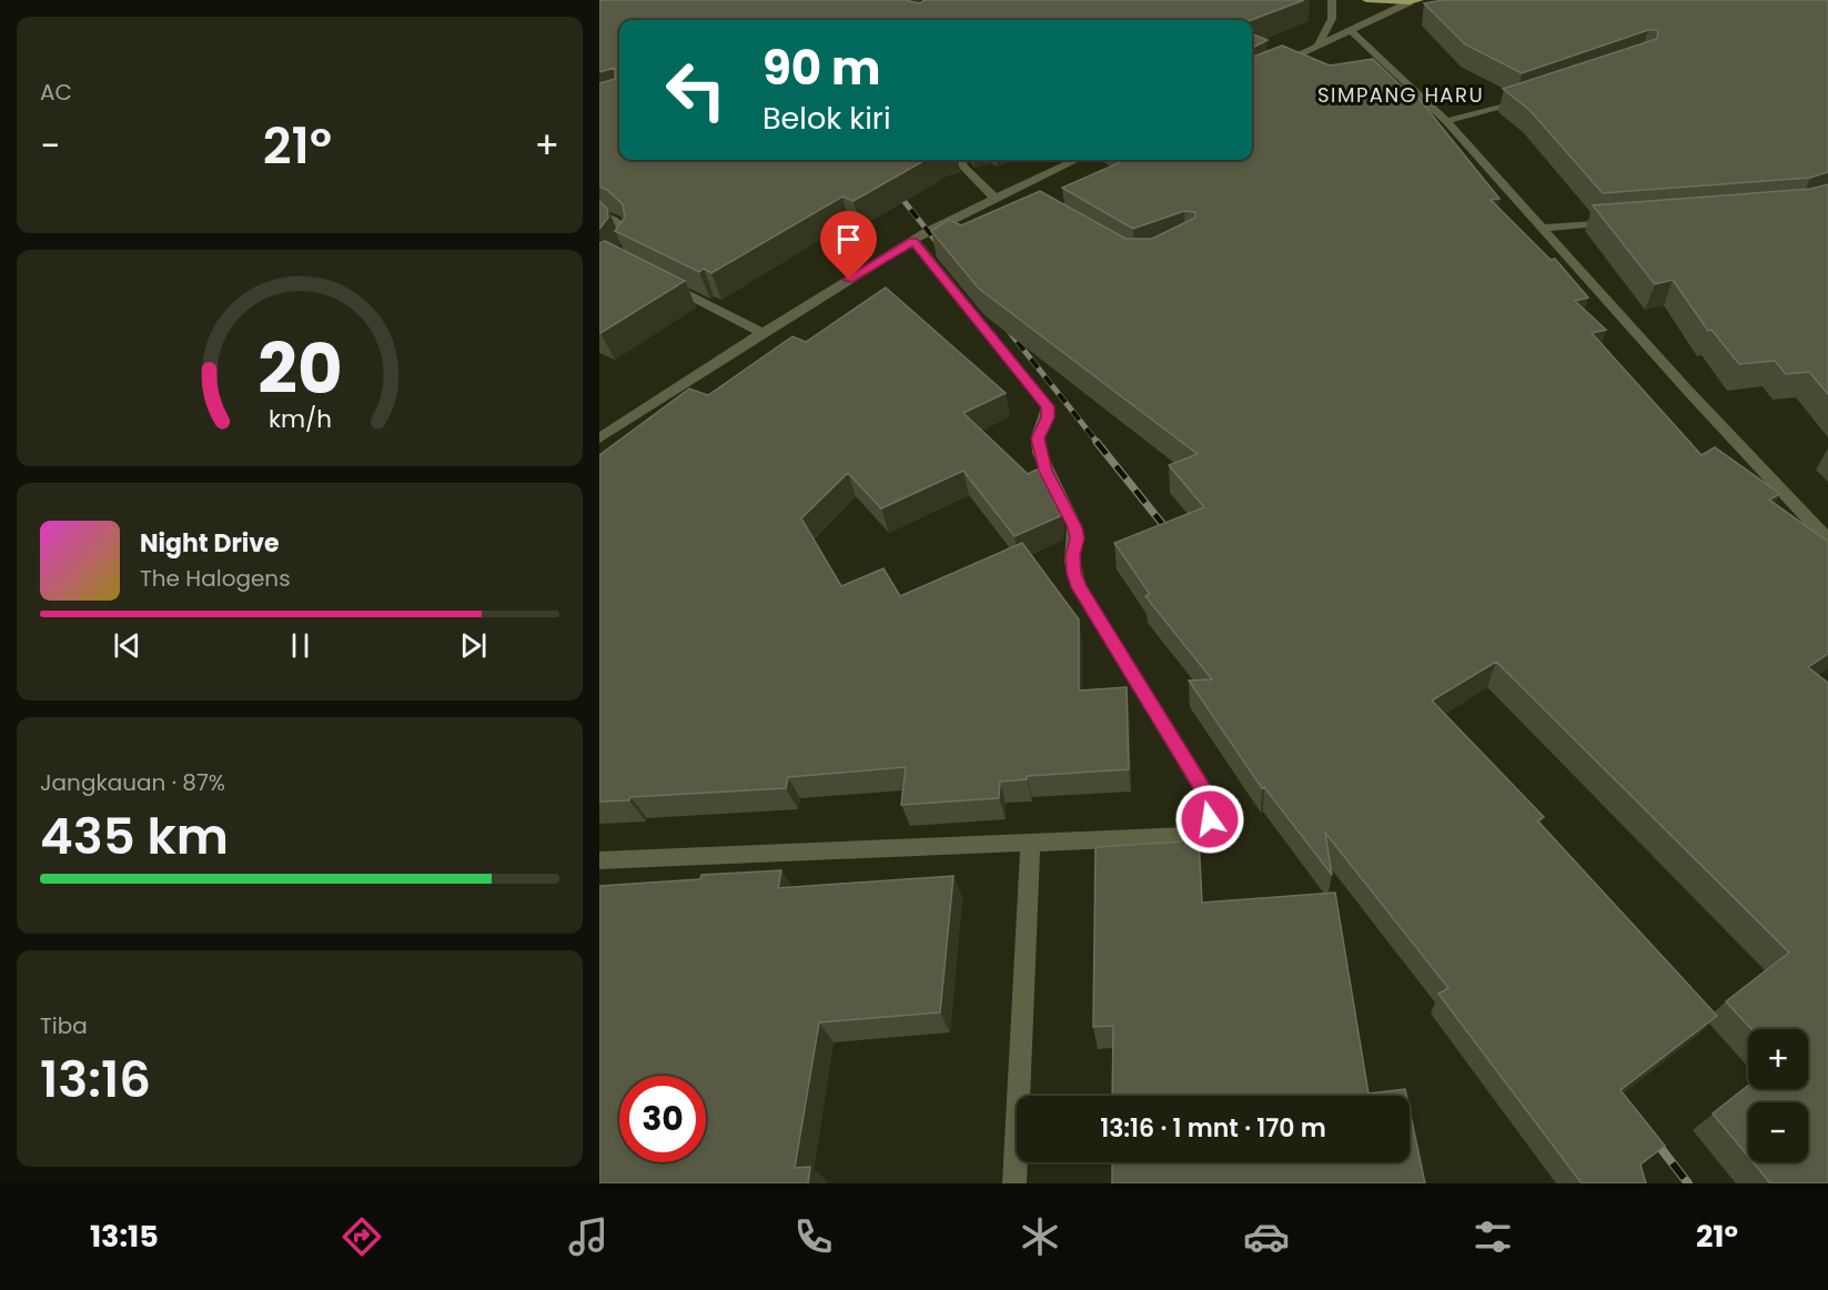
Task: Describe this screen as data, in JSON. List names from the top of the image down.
{
  "districts": ["SIMPANG HARU"],
  "page": {
    "tile": [
      "AC",
      ["Jangkauan · 87%", "435 km"],
      ["Tiba", "13:16"]
    ],
    "turn": ["90 m", "Belok kiri"],
    "heat": ["−", "21°", "+"],
    "song": ["Night Drive", "The Halogens"],
    "map_buttons": ["+", "−"],
    "limit": "30",
    "trip": "13:16 · 1 mnt · 170 m",
    "tabs": ["13:15", "21°"],
    "gauge": ["20", "km/h"]
  }
}
